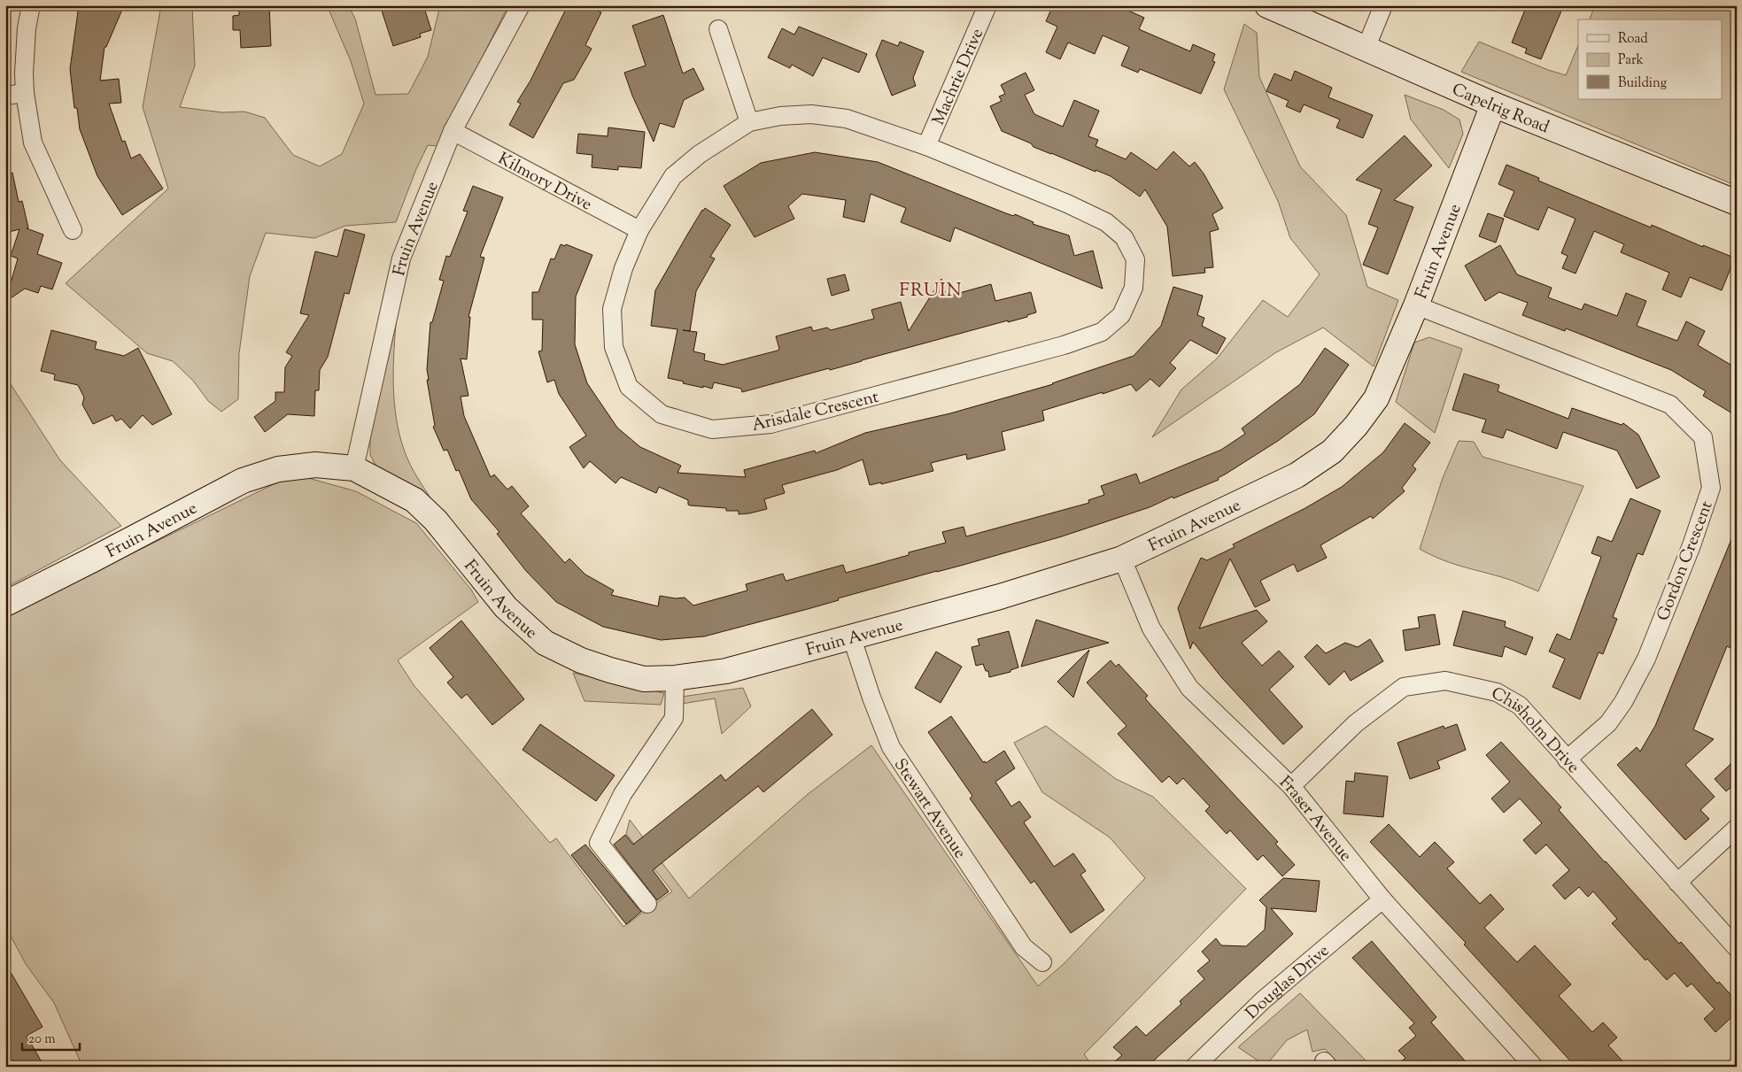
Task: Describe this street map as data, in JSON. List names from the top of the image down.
{
  "streets": {
    "street": [
      "Machrie Drive",
      "Capelrig Road",
      "Kilmory Drive",
      "Fruin Avenue",
      "Arisdale Crescent",
      "Gordon Crescent",
      "Chisholm Drive",
      "Stewart Avenue",
      "Fraser Avenue",
      "Douglas Drive"
    ]
  },
  "crossings": [
    ["Machrie Drive", "Arisdale Crescent"],
    ["Capelrig Road", "Fruin Avenue"],
    ["Kilmory Drive", "Fruin Avenue"],
    ["Kilmory Drive", "Arisdale Crescent"],
    ["Fruin Avenue", "Gordon Crescent"],
    ["Fruin Avenue", "Stewart Avenue"],
    ["Fruin Avenue", "Fraser Avenue"],
    ["Gordon Crescent", "Chisholm Drive"],
    ["Chisholm Drive", "Fraser Avenue"],
    ["Fraser Avenue", "Douglas Drive"]
  ],
  "districts": ["FRUIN"],
  "legend": ["Road", "Park", "Building"],
  "scale_bar": "20 m"
}
